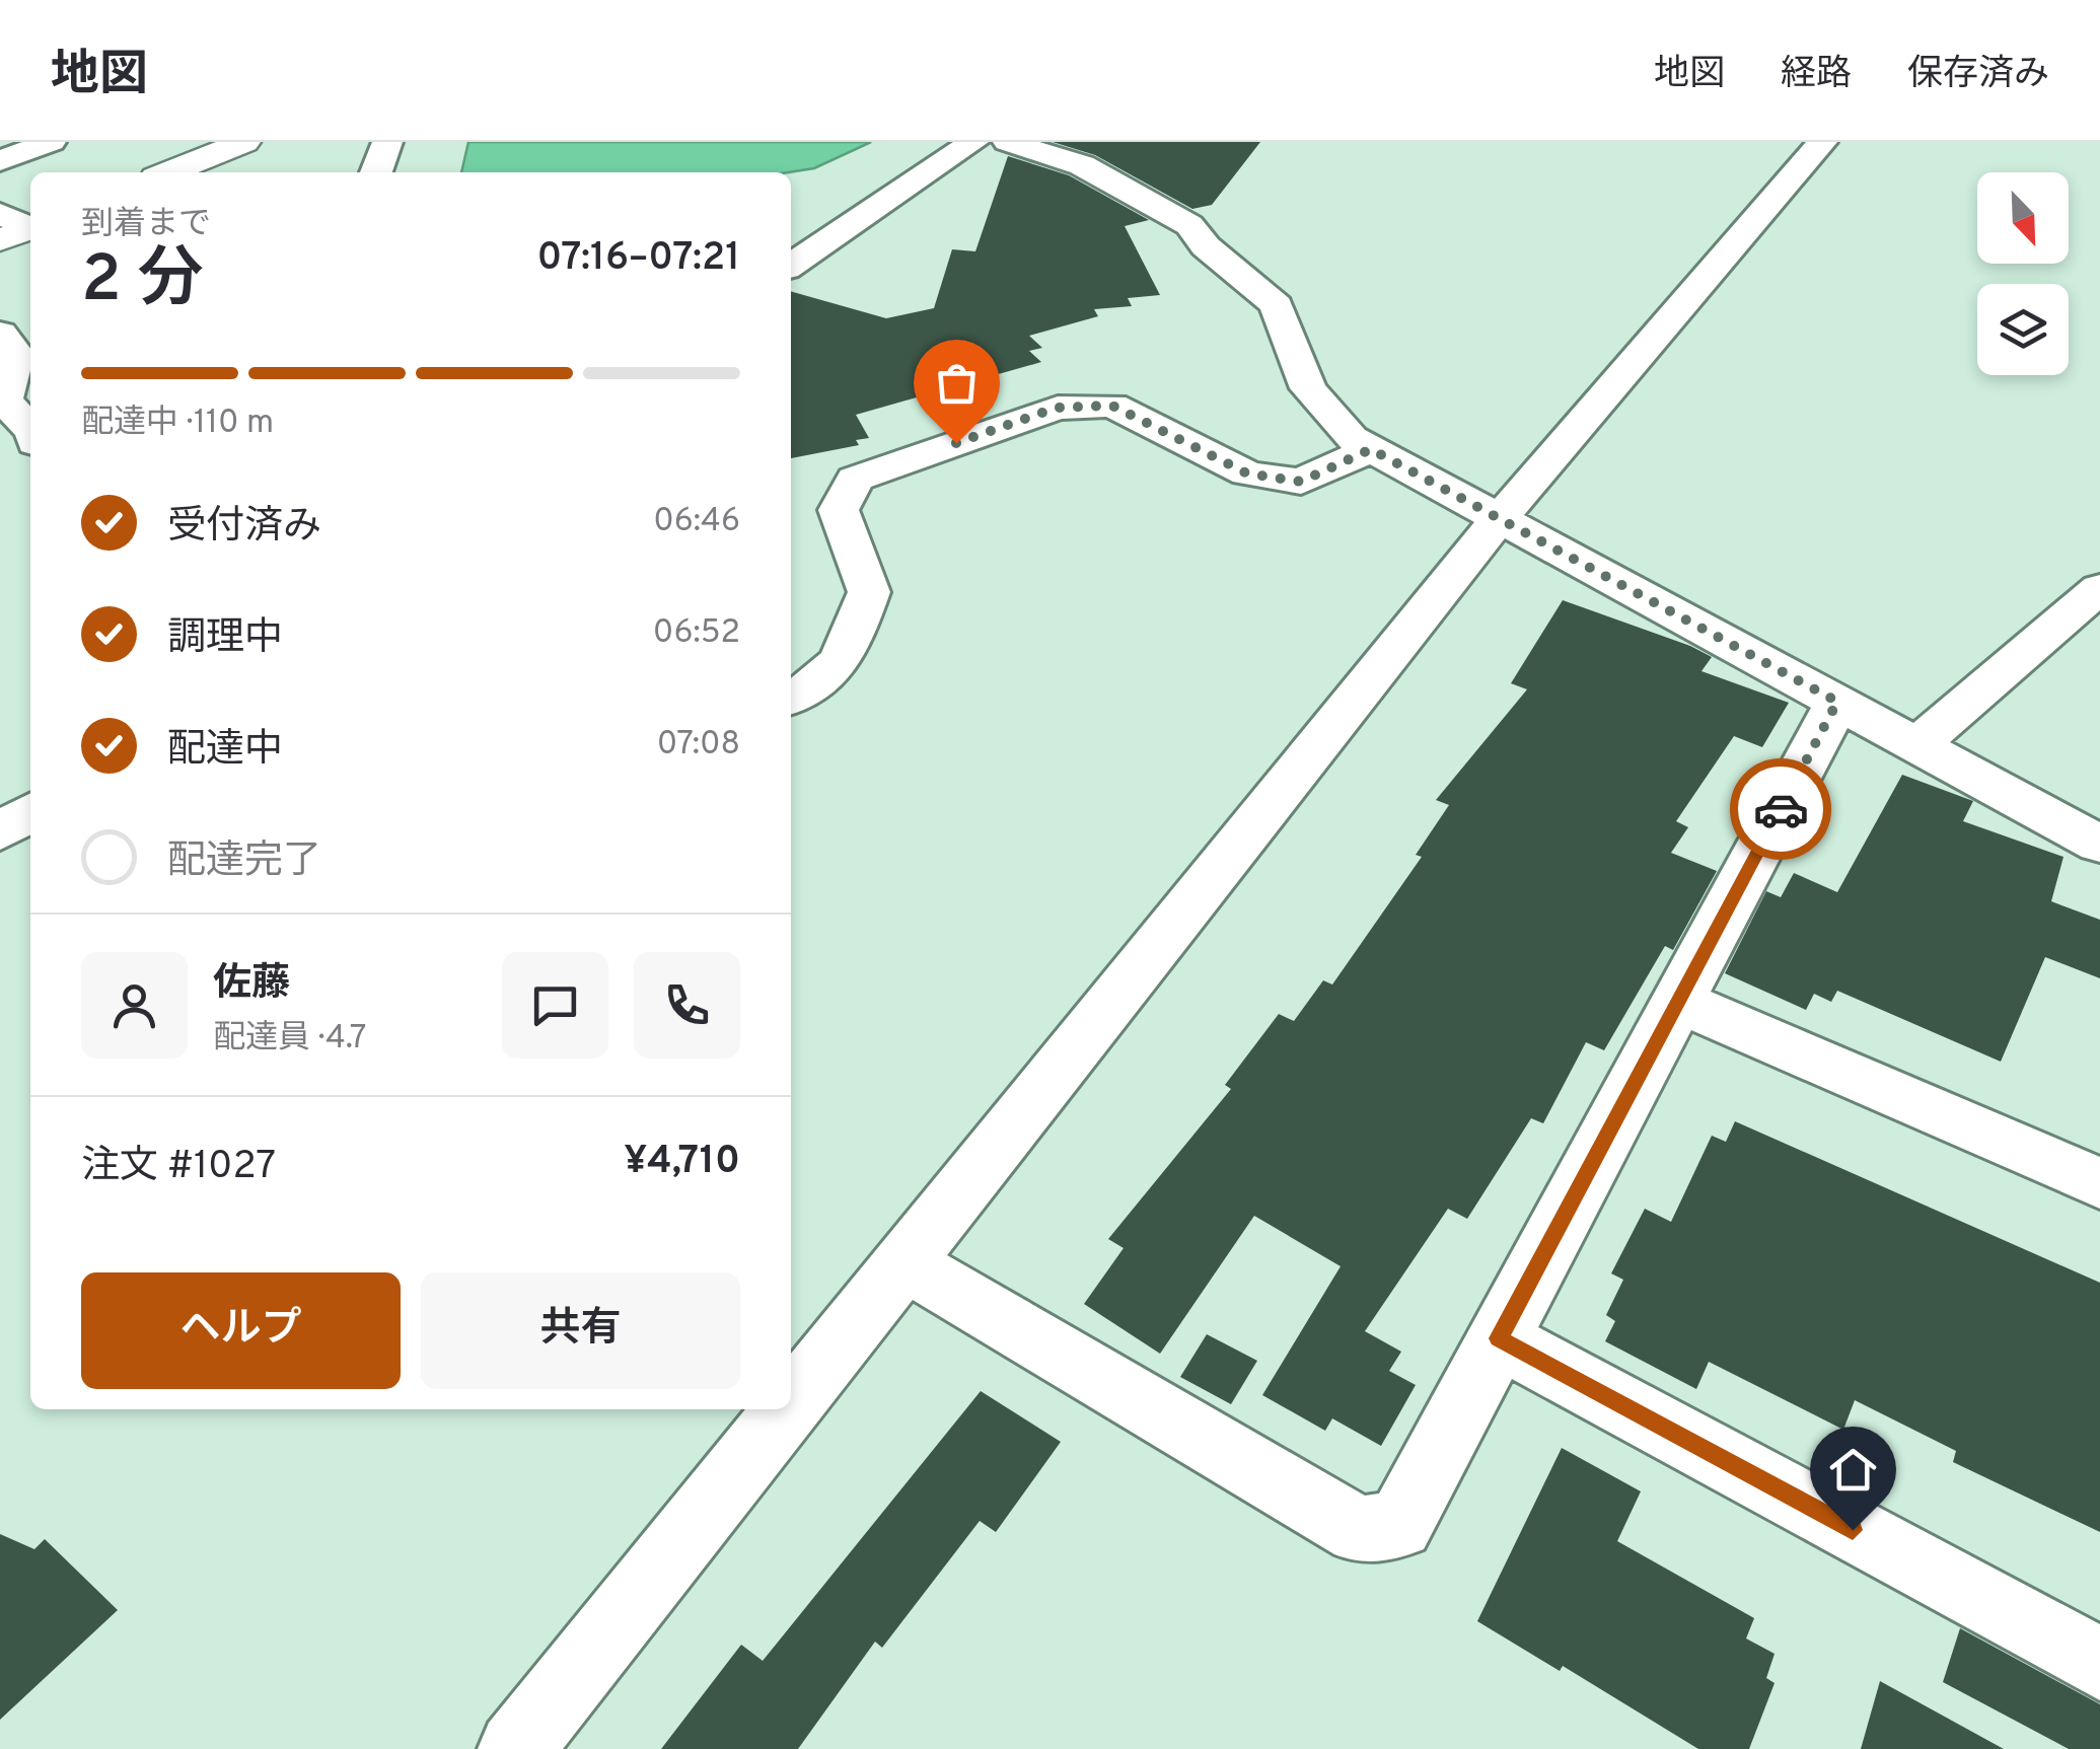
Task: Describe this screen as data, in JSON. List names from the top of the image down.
{
  "north": "bottom right",
  "page": {
    "header": "地図",
    "nav": ["地図", "経路", "保存済み"],
    "heading": ["2 分", "到着まで", "07:16–07:21"],
    "panel": [
      "佐藤",
      "配達員 · 4.7",
      "注文 #1027",
      "¥4,710"
    ],
    "bar": "配達中 · 110 m",
    "list": [
      ["受付済み", "06:46"],
      ["調理中", "06:52"],
      ["配達中", "07:08"],
      "配達完了"
    ],
    "buttons": ["ヘルプ", "共有"]
  }
}
